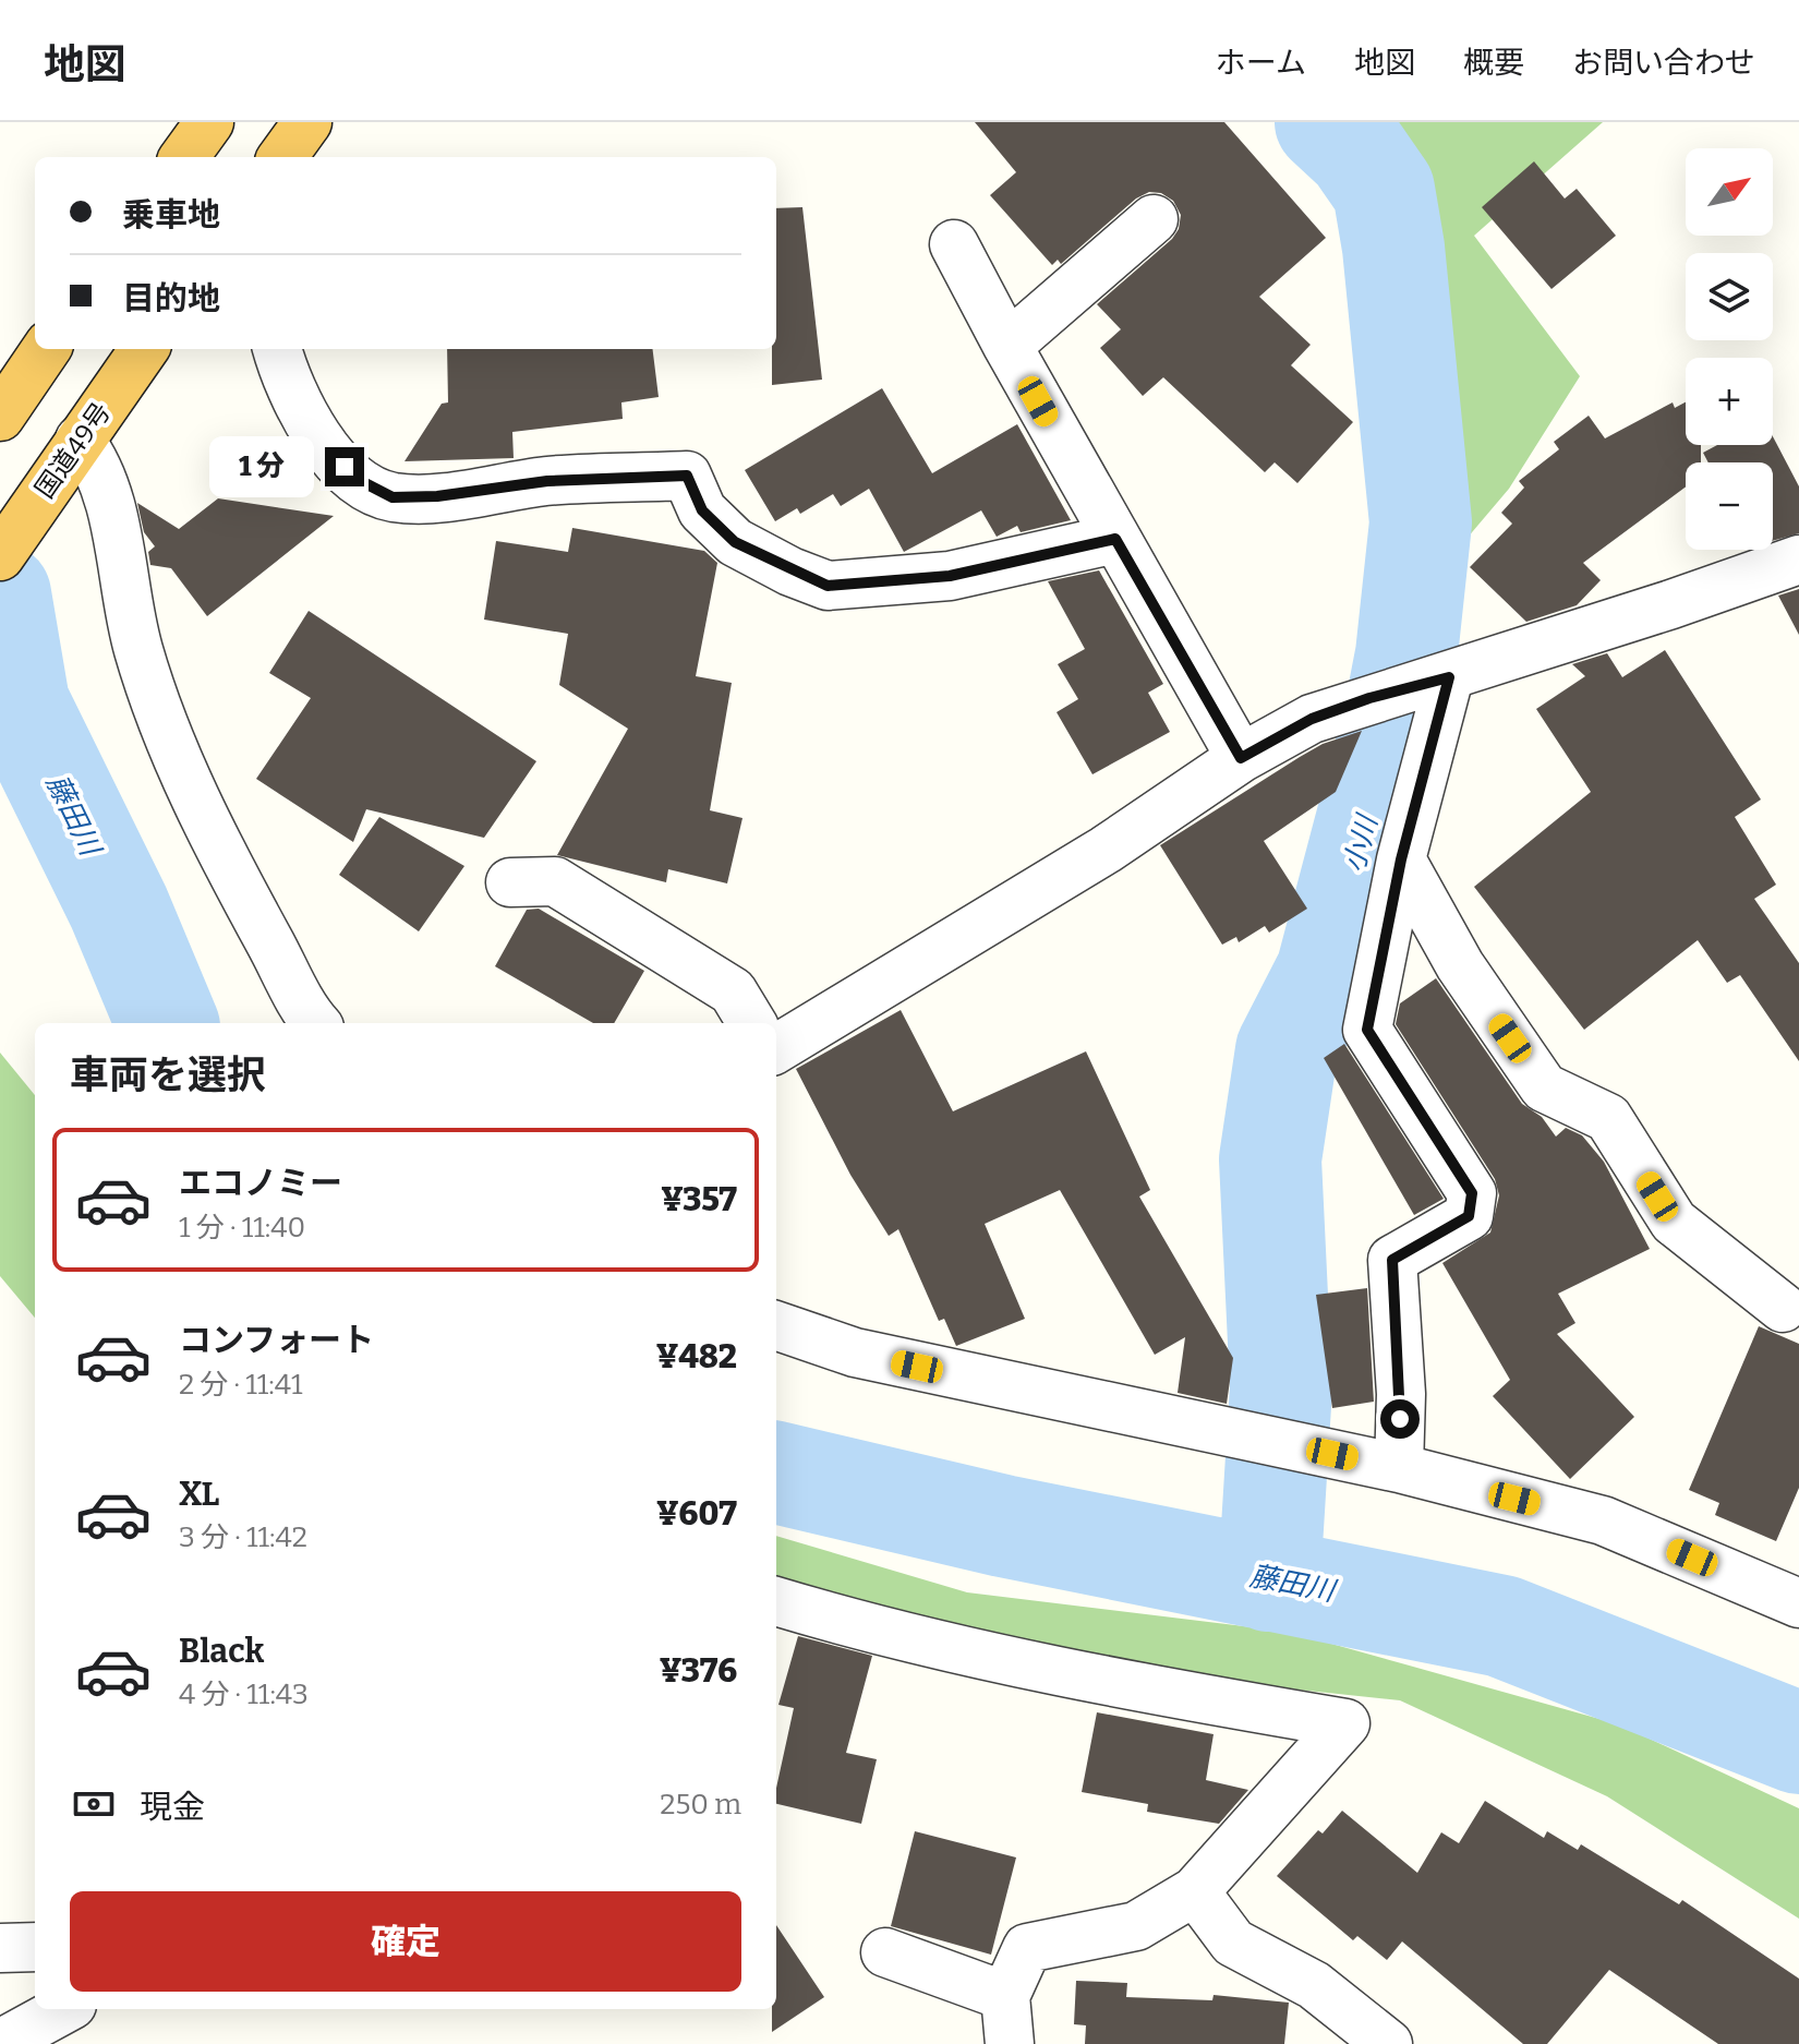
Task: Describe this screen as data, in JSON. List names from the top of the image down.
{
  "streets": {
    "highway": ["国道49号"]
  },
  "water": ["藤田川", "小川"],
  "north": "top right",
  "page": {
    "header": "地図",
    "nav": [
      "ホーム",
      "地図",
      "概要",
      "お問い合わせ"
    ],
    "map_buttons": ["+", "−"],
    "banner": ["乗車地", "目的地"],
    "bubble": "1 分",
    "heading": "車両を選択",
    "list": [
      {
        "name": "エコノミー",
        "note": "1 分 · 11:40",
        "value": "¥357"
      },
      {
        "name": "コンフォート",
        "note": "2 分 · 11:41",
        "value": "¥482"
      },
      {
        "name": "XL",
        "note": "3 分 · 11:42",
        "value": "¥607"
      },
      {
        "name": "Black",
        "note": "4 分 · 11:43",
        "value": "¥376"
      }
    ],
    "pay": ["現金", "250 m"],
    "buttons": "確定"
  }
}
